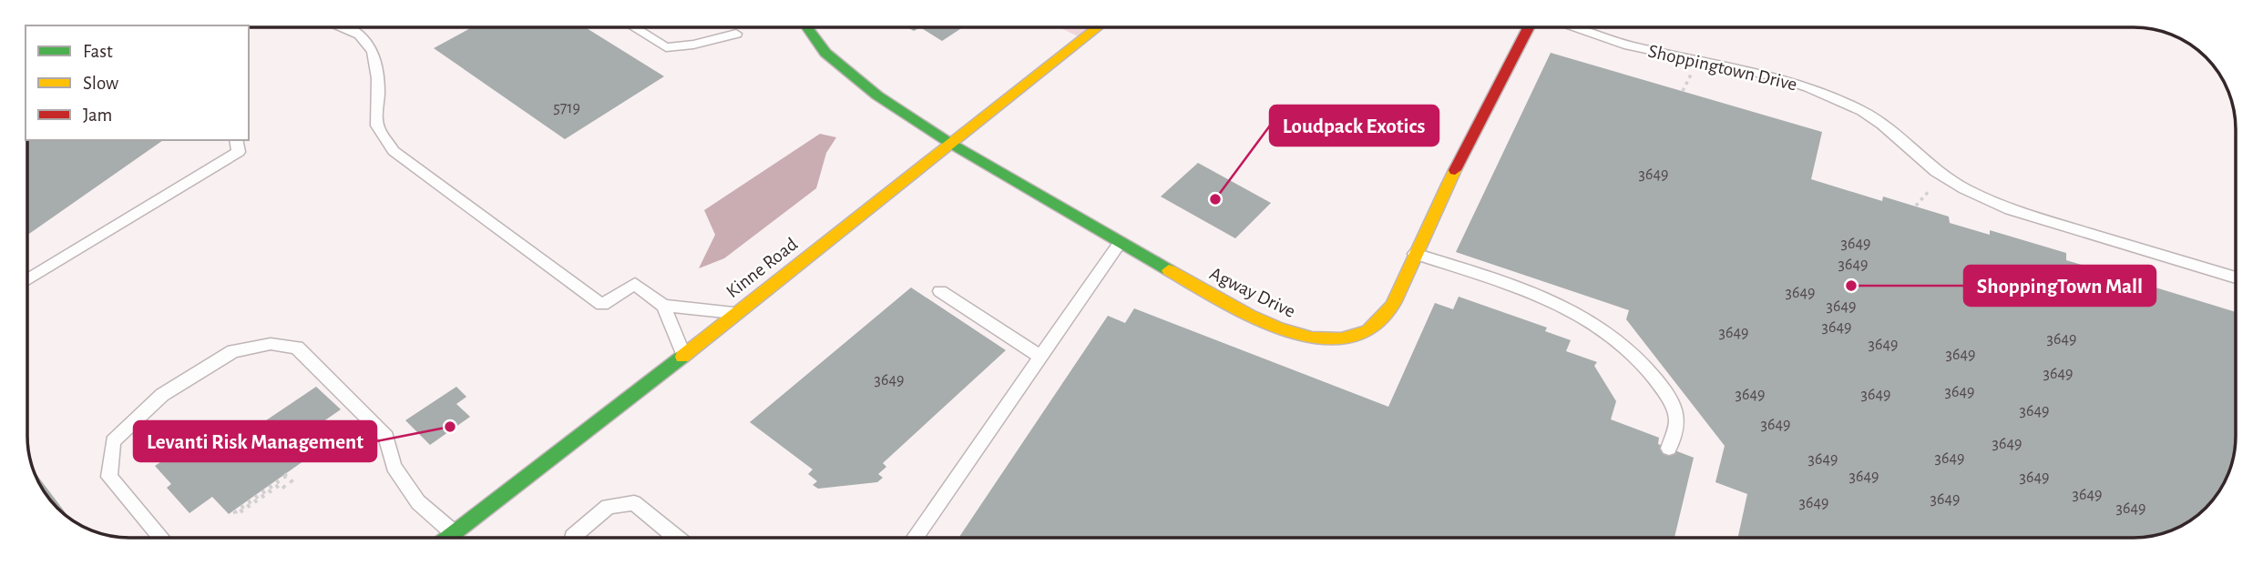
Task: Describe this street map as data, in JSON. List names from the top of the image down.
{
  "streets": {
    "street": ["Kinne Road", "Agway Drive"],
    "lane": ["Shoppingtown Drive"]
  },
  "crossings": [
    ["Kinne Road", "Agway Drive"]
  ],
  "places": ["Loudpack Exotics", "ShoppingTown Mall", "Levanti Risk Management"],
  "house_numbers": [
    "5719",
    "3649",
    "3649",
    "3649",
    "3649",
    "3649",
    "3649",
    "3649",
    "3649",
    "3649",
    "3649",
    "3649",
    "3649",
    "3649",
    "3649",
    "3649",
    "3649",
    "3649",
    "3649",
    "3649",
    "3649",
    "3649",
    "3649",
    "3649",
    "3649",
    "3649",
    "3649"
  ],
  "legend": ["Fast", "Slow", "Jam"]
}
